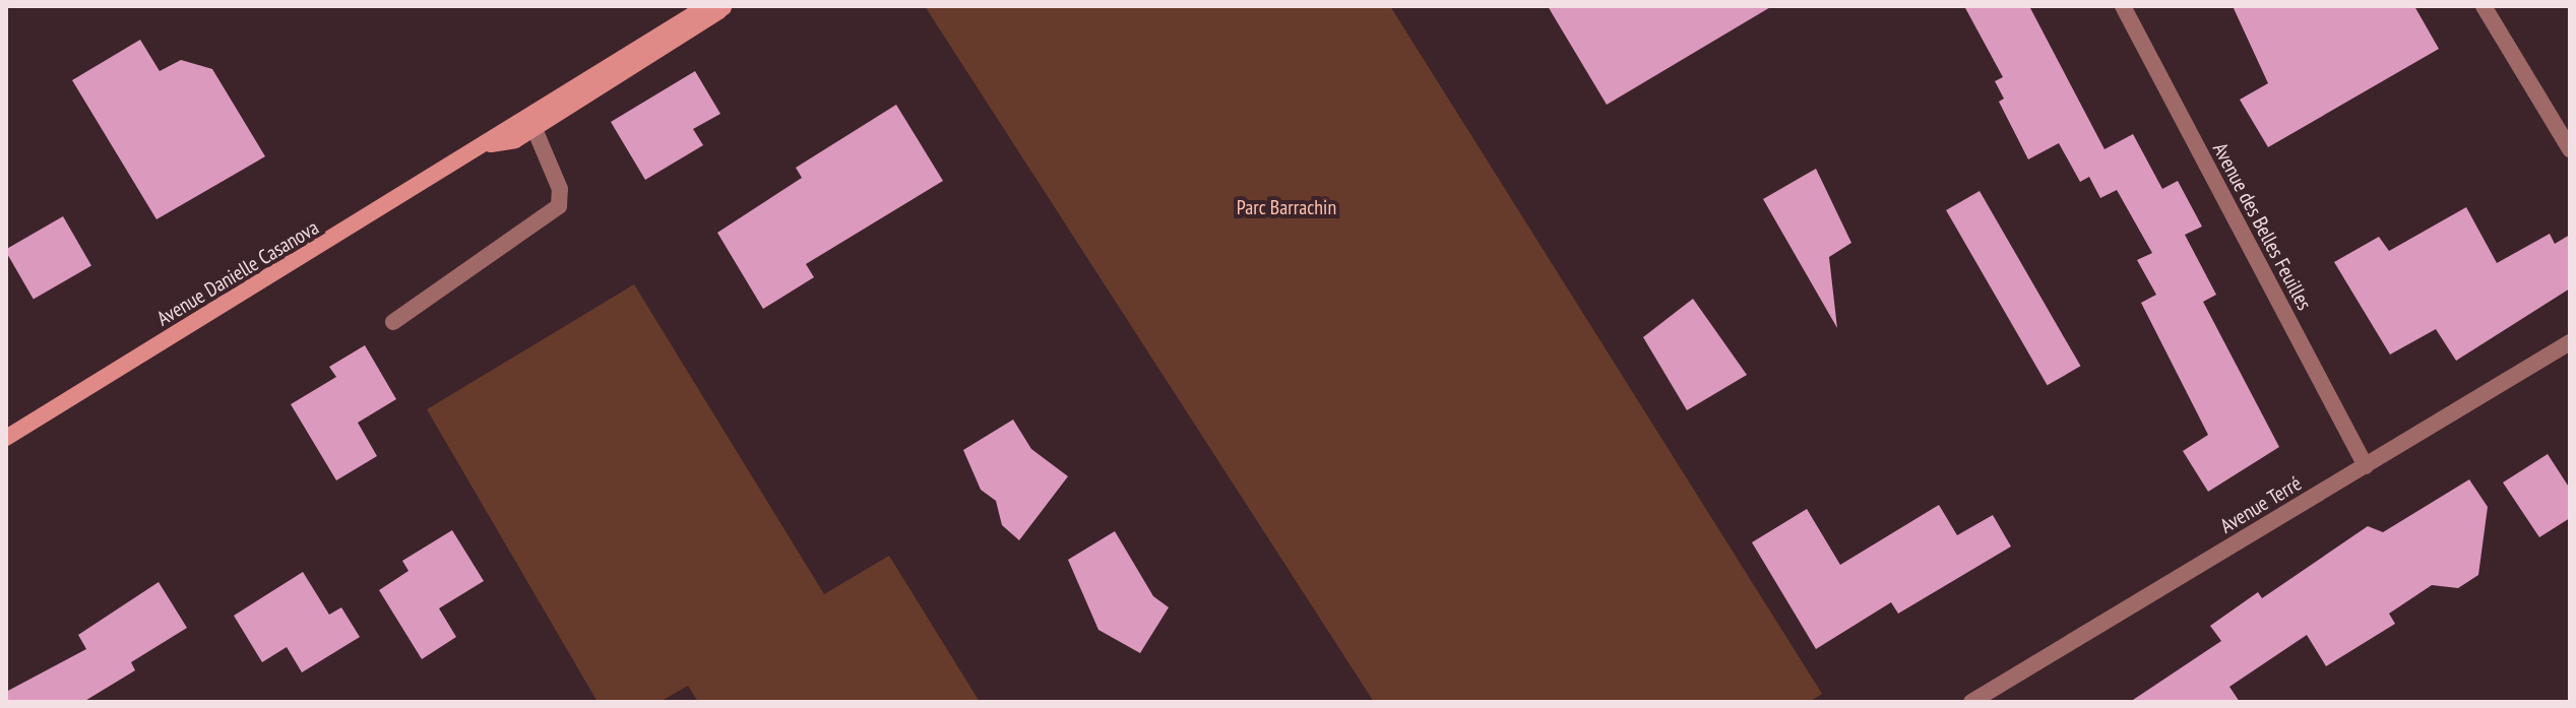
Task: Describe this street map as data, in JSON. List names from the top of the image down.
{
  "streets": {
    "street": ["Avenue des Belles Feuilles", "Avenue Danielle Casanova", "Avenue Terré"]
  },
  "crossings": [
    ["Avenue des Belles Feuilles", "Avenue Terré"]
  ],
  "parks": ["Parc Barrachin"]
}
